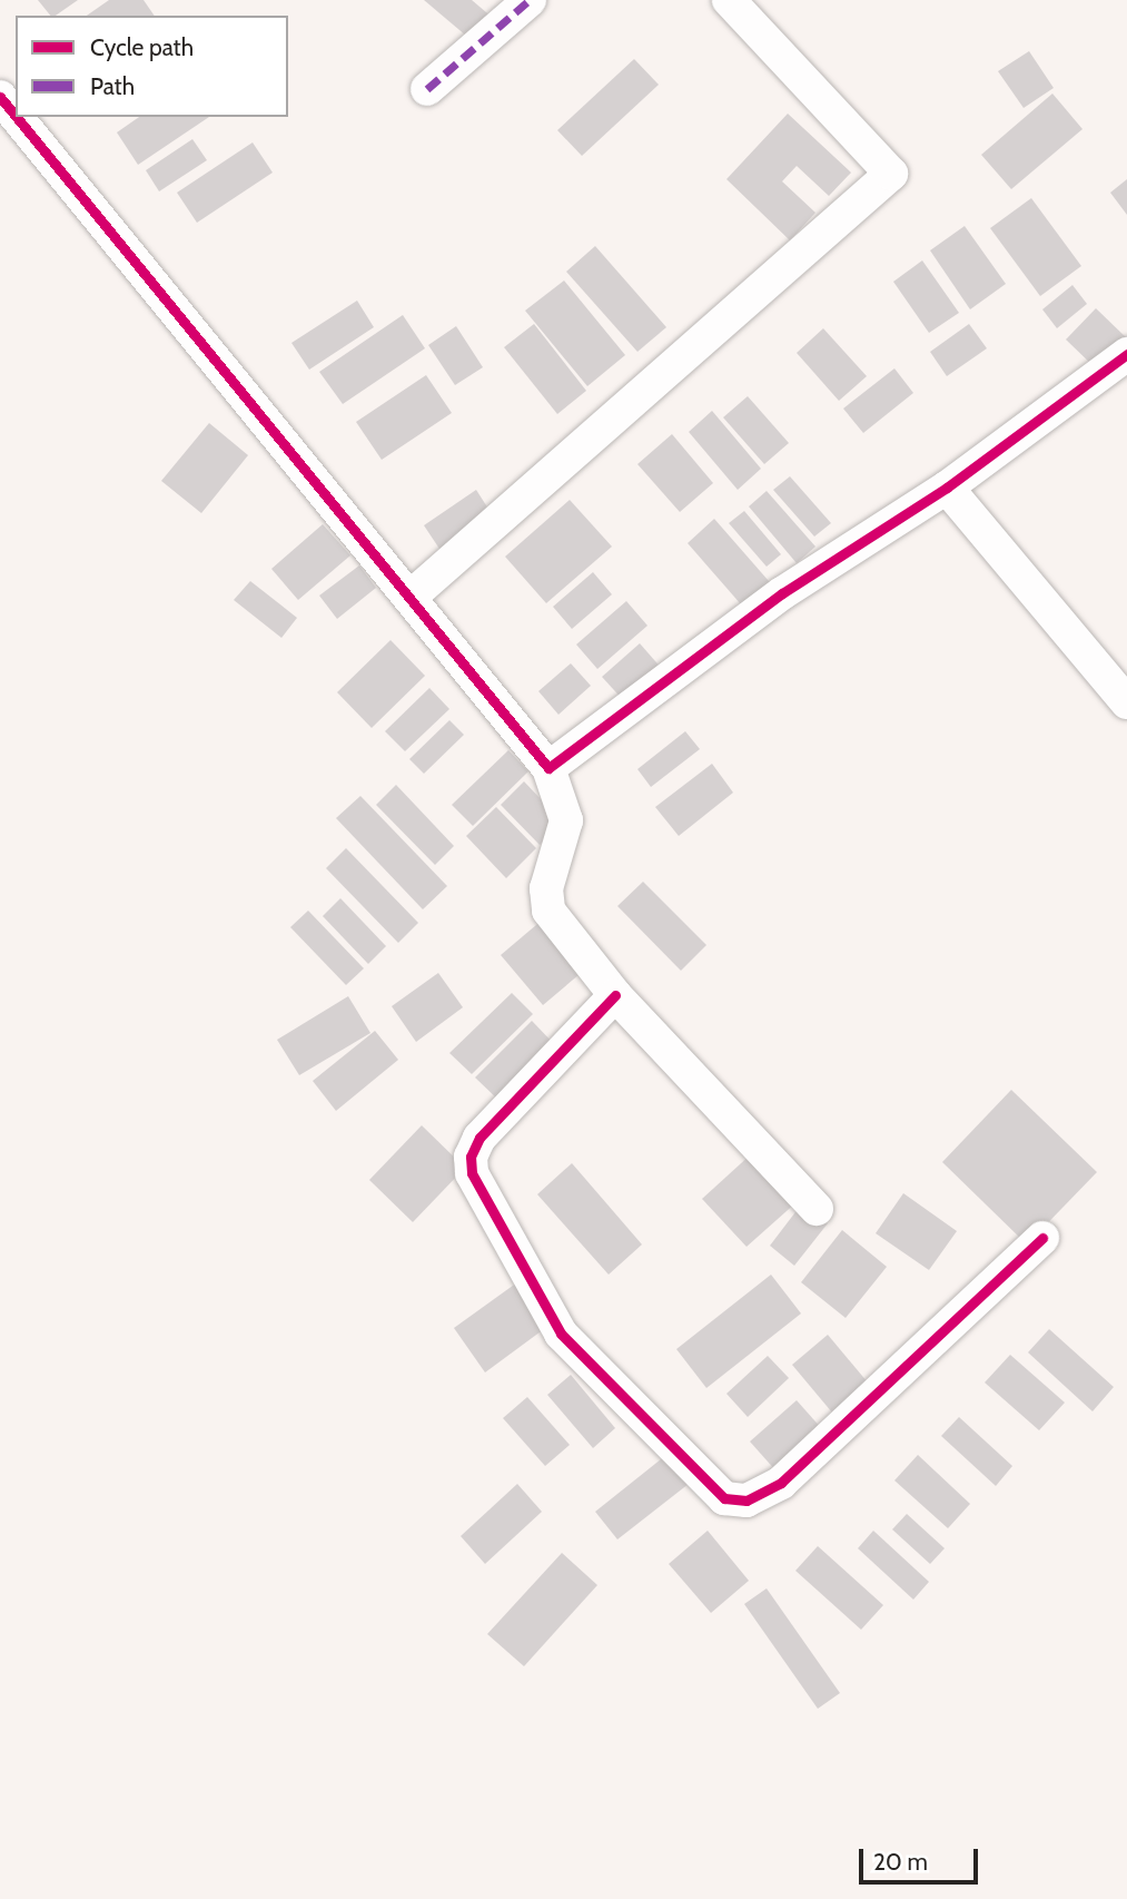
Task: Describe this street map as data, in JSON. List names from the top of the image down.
{
  "legend": ["Cycle path", "Path"],
  "scale_bar": "20 m"
}
